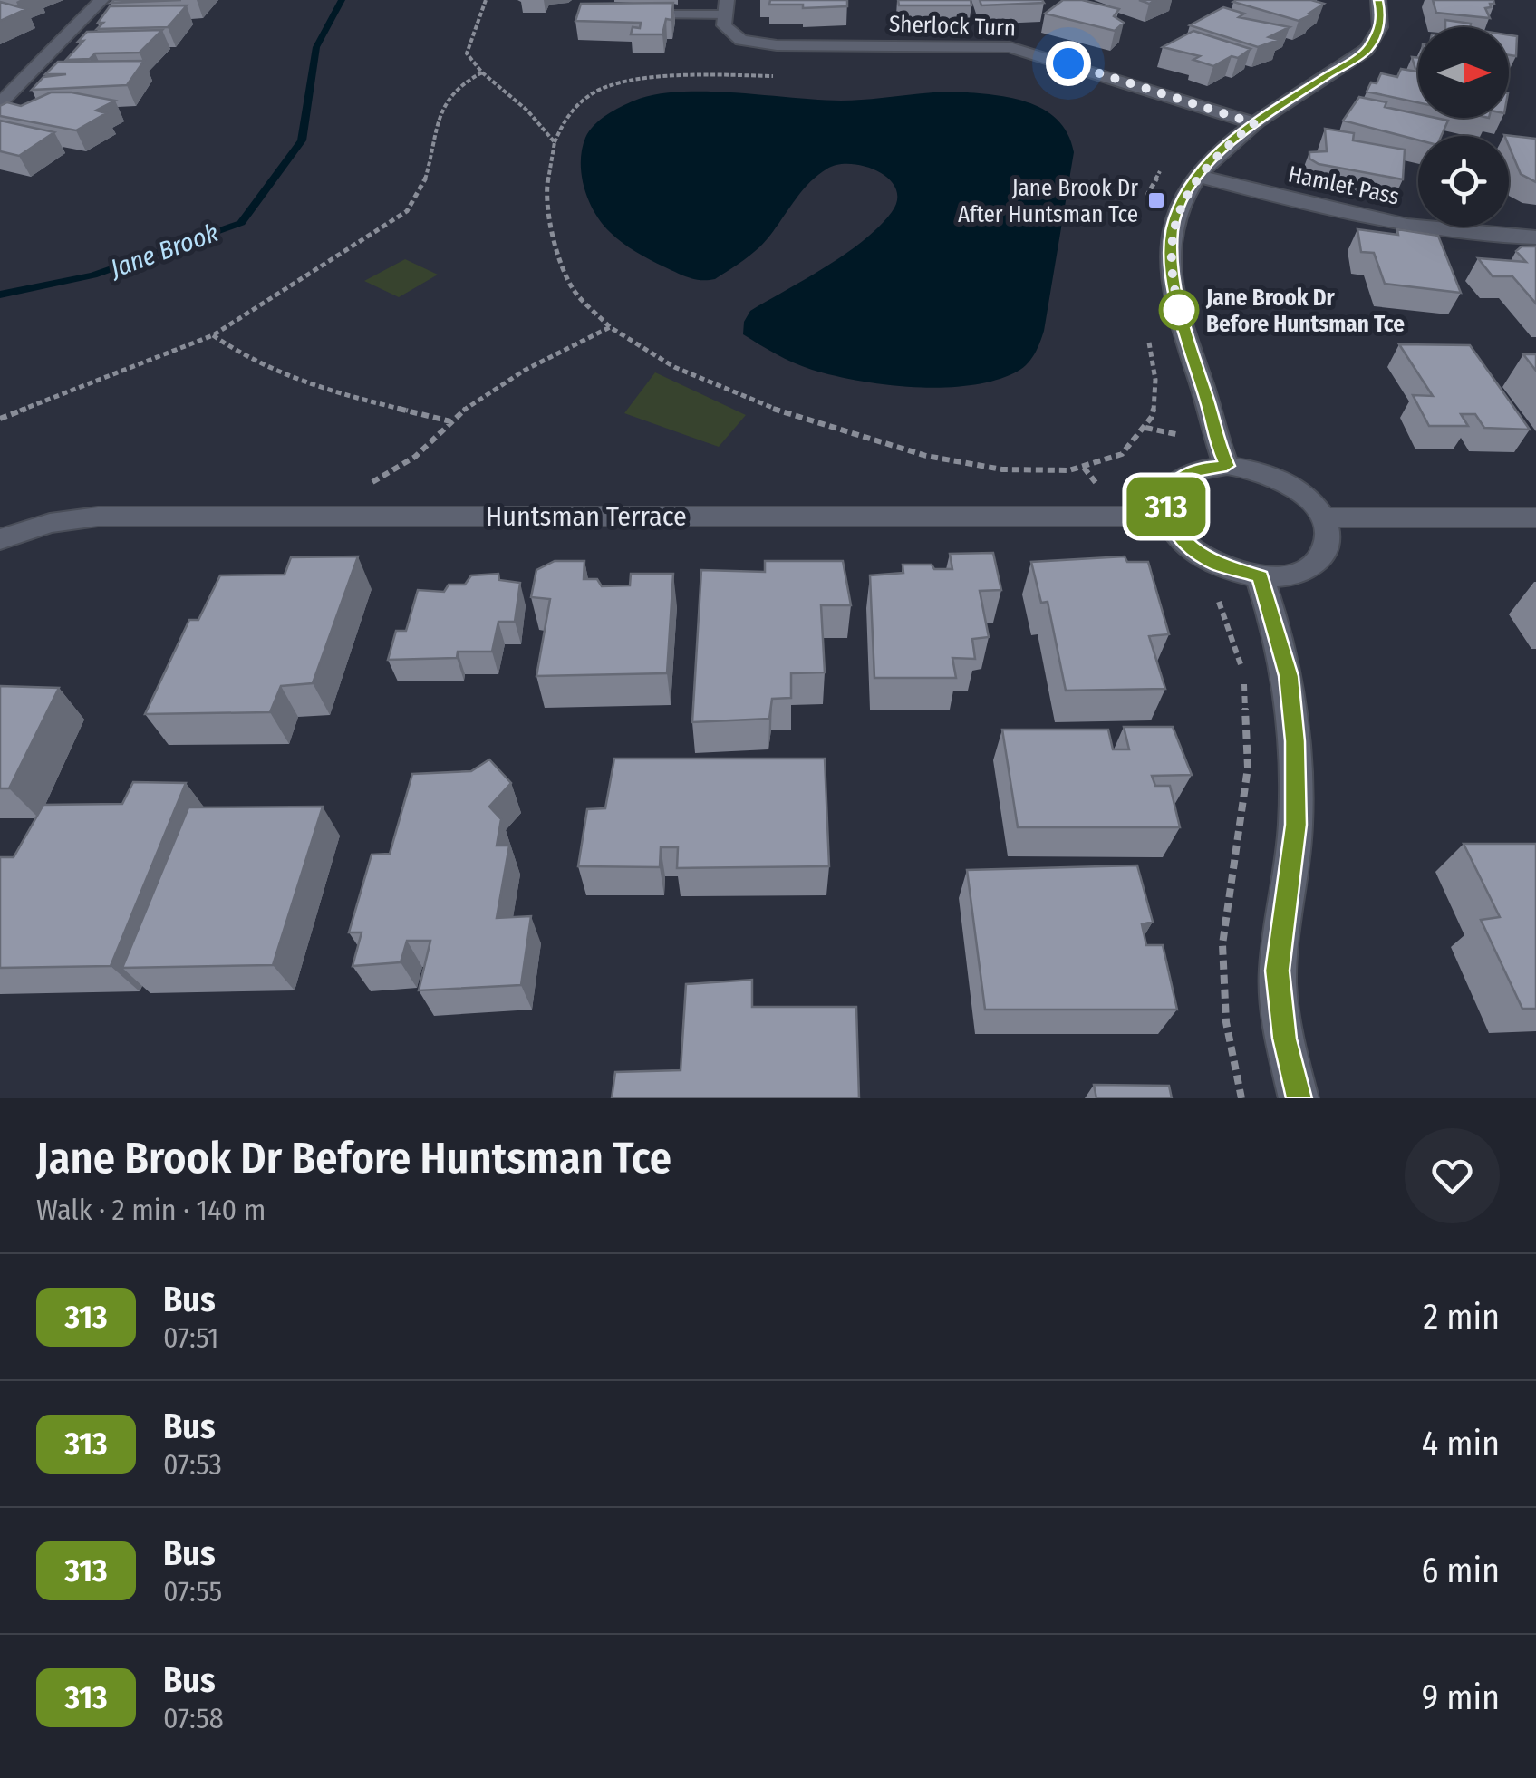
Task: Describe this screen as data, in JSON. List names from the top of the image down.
{
  "streets": {
    "street": ["Sherlock Turn", "Hamlet Pass", "Huntsman Terrace"]
  },
  "water": ["Jane Brook"],
  "places": {
    "transit": ["Jane Brook Dr After Huntsman Tce"],
    "other": ["Jane Brook Dr Before Huntsman Tce"]
  },
  "lines": ["bus line 313"],
  "north": "right",
  "page": {
    "on_map": "313",
    "heading": ["Jane Brook Dr Before Huntsman Tce", "Walk · 2 min · 140 m"],
    "list": [
      {
        "mark": "313",
        "name": "Bus",
        "note": "07:51",
        "value": "2 min"
      },
      {
        "mark": "313",
        "name": "Bus",
        "note": "07:53",
        "value": "4 min"
      },
      {
        "mark": "313",
        "name": "Bus",
        "note": "07:55",
        "value": "6 min"
      },
      {
        "mark": "313",
        "name": "Bus",
        "note": "07:58",
        "value": "9 min"
      }
    ]
  }
}
